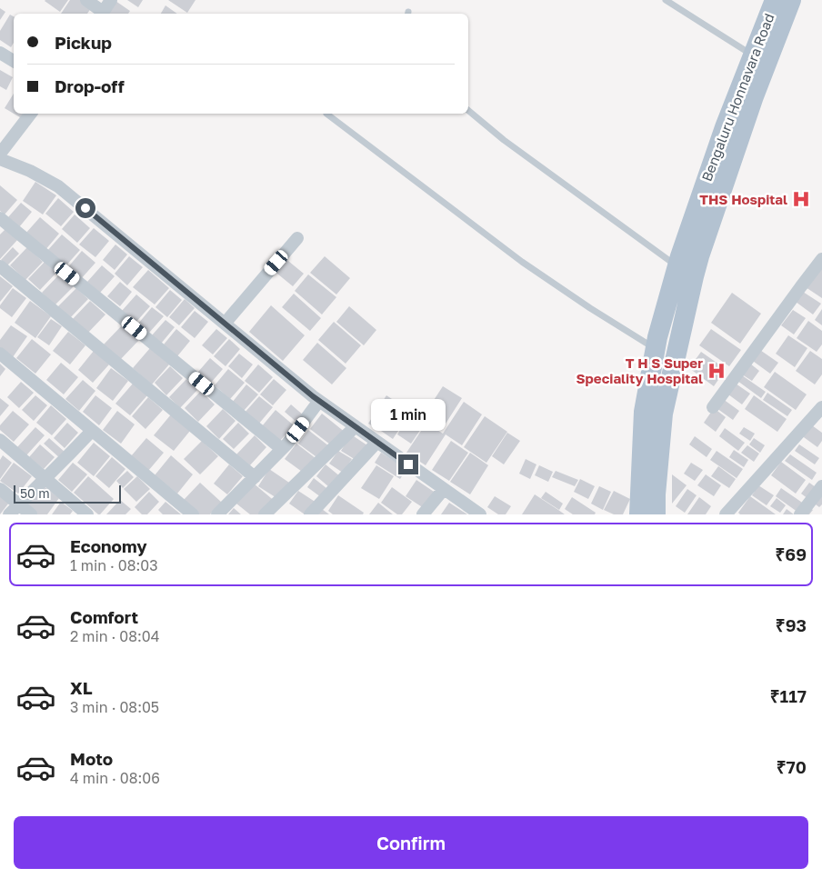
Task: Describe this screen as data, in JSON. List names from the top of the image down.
{
  "streets": {
    "main road": ["Bengaluru Honnavara Road"]
  },
  "places": {
    "hospital": ["THS Hospital", "T H S Super Speciality Hospital"]
  },
  "scale_bar": "50 m",
  "page": {
    "banner": ["Pickup", "Drop-off"],
    "bubble": "1 min",
    "scale": "50 m",
    "list": [
      {
        "name": "Economy",
        "note": "1 min · 08:03",
        "value": "₹69"
      },
      {
        "name": "Comfort",
        "note": "2 min · 08:04",
        "value": "₹93"
      },
      {
        "name": "XL",
        "note": "3 min · 08:05",
        "value": "₹117"
      },
      {
        "name": "Moto",
        "note": "4 min · 08:06",
        "value": "₹70"
      }
    ],
    "buttons": "Confirm"
  }
}
